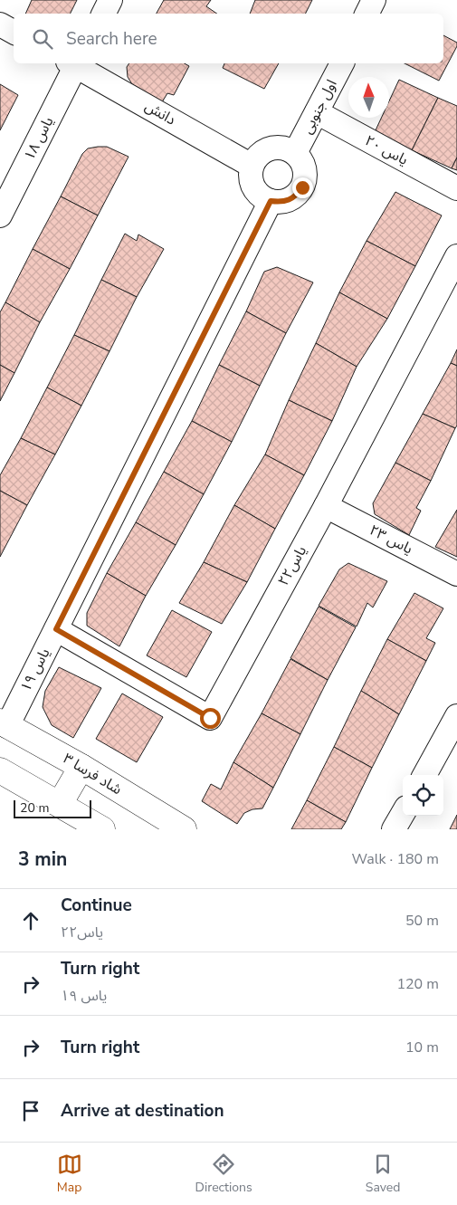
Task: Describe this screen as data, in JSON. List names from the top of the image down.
{
  "streets": {
    "street": [
      "اول جنوبی",
      "دانش",
      "یاس ۱۸",
      "یاس ۲۰",
      "یاس ۲۳",
      "یاس۲۲",
      "یاس ۱۹",
      "شاد فرسا ۳"
    ]
  },
  "crossings": [
    ["اول جنوبی", "دانش"],
    ["اول جنوبی", "یاس ۲۰"],
    ["اول جنوبی", "یاس ۱۹"],
    ["دانش", "یاس ۱۹"],
    ["یاس ۲۳", "یاس۲۲"],
    ["یاس۲۲", "یاس ۱۹"],
    ["یاس ۱۹", "شاد فرسا ۳"]
  ],
  "scale_bar": "20 m",
  "north": "top",
  "page": {
    "search": "Search here",
    "scale": "20 m",
    "heading": ["3 min", "Walk · 180 m"],
    "list": [
      ["Continue", "یاس۲۲", "50 m"],
      ["Turn right", "یاس ۱۹", "120 m"],
      ["Turn right", "10 m"],
      "Arrive at destination"
    ],
    "nav": ["Map", "Directions", "Saved"]
  }
}
